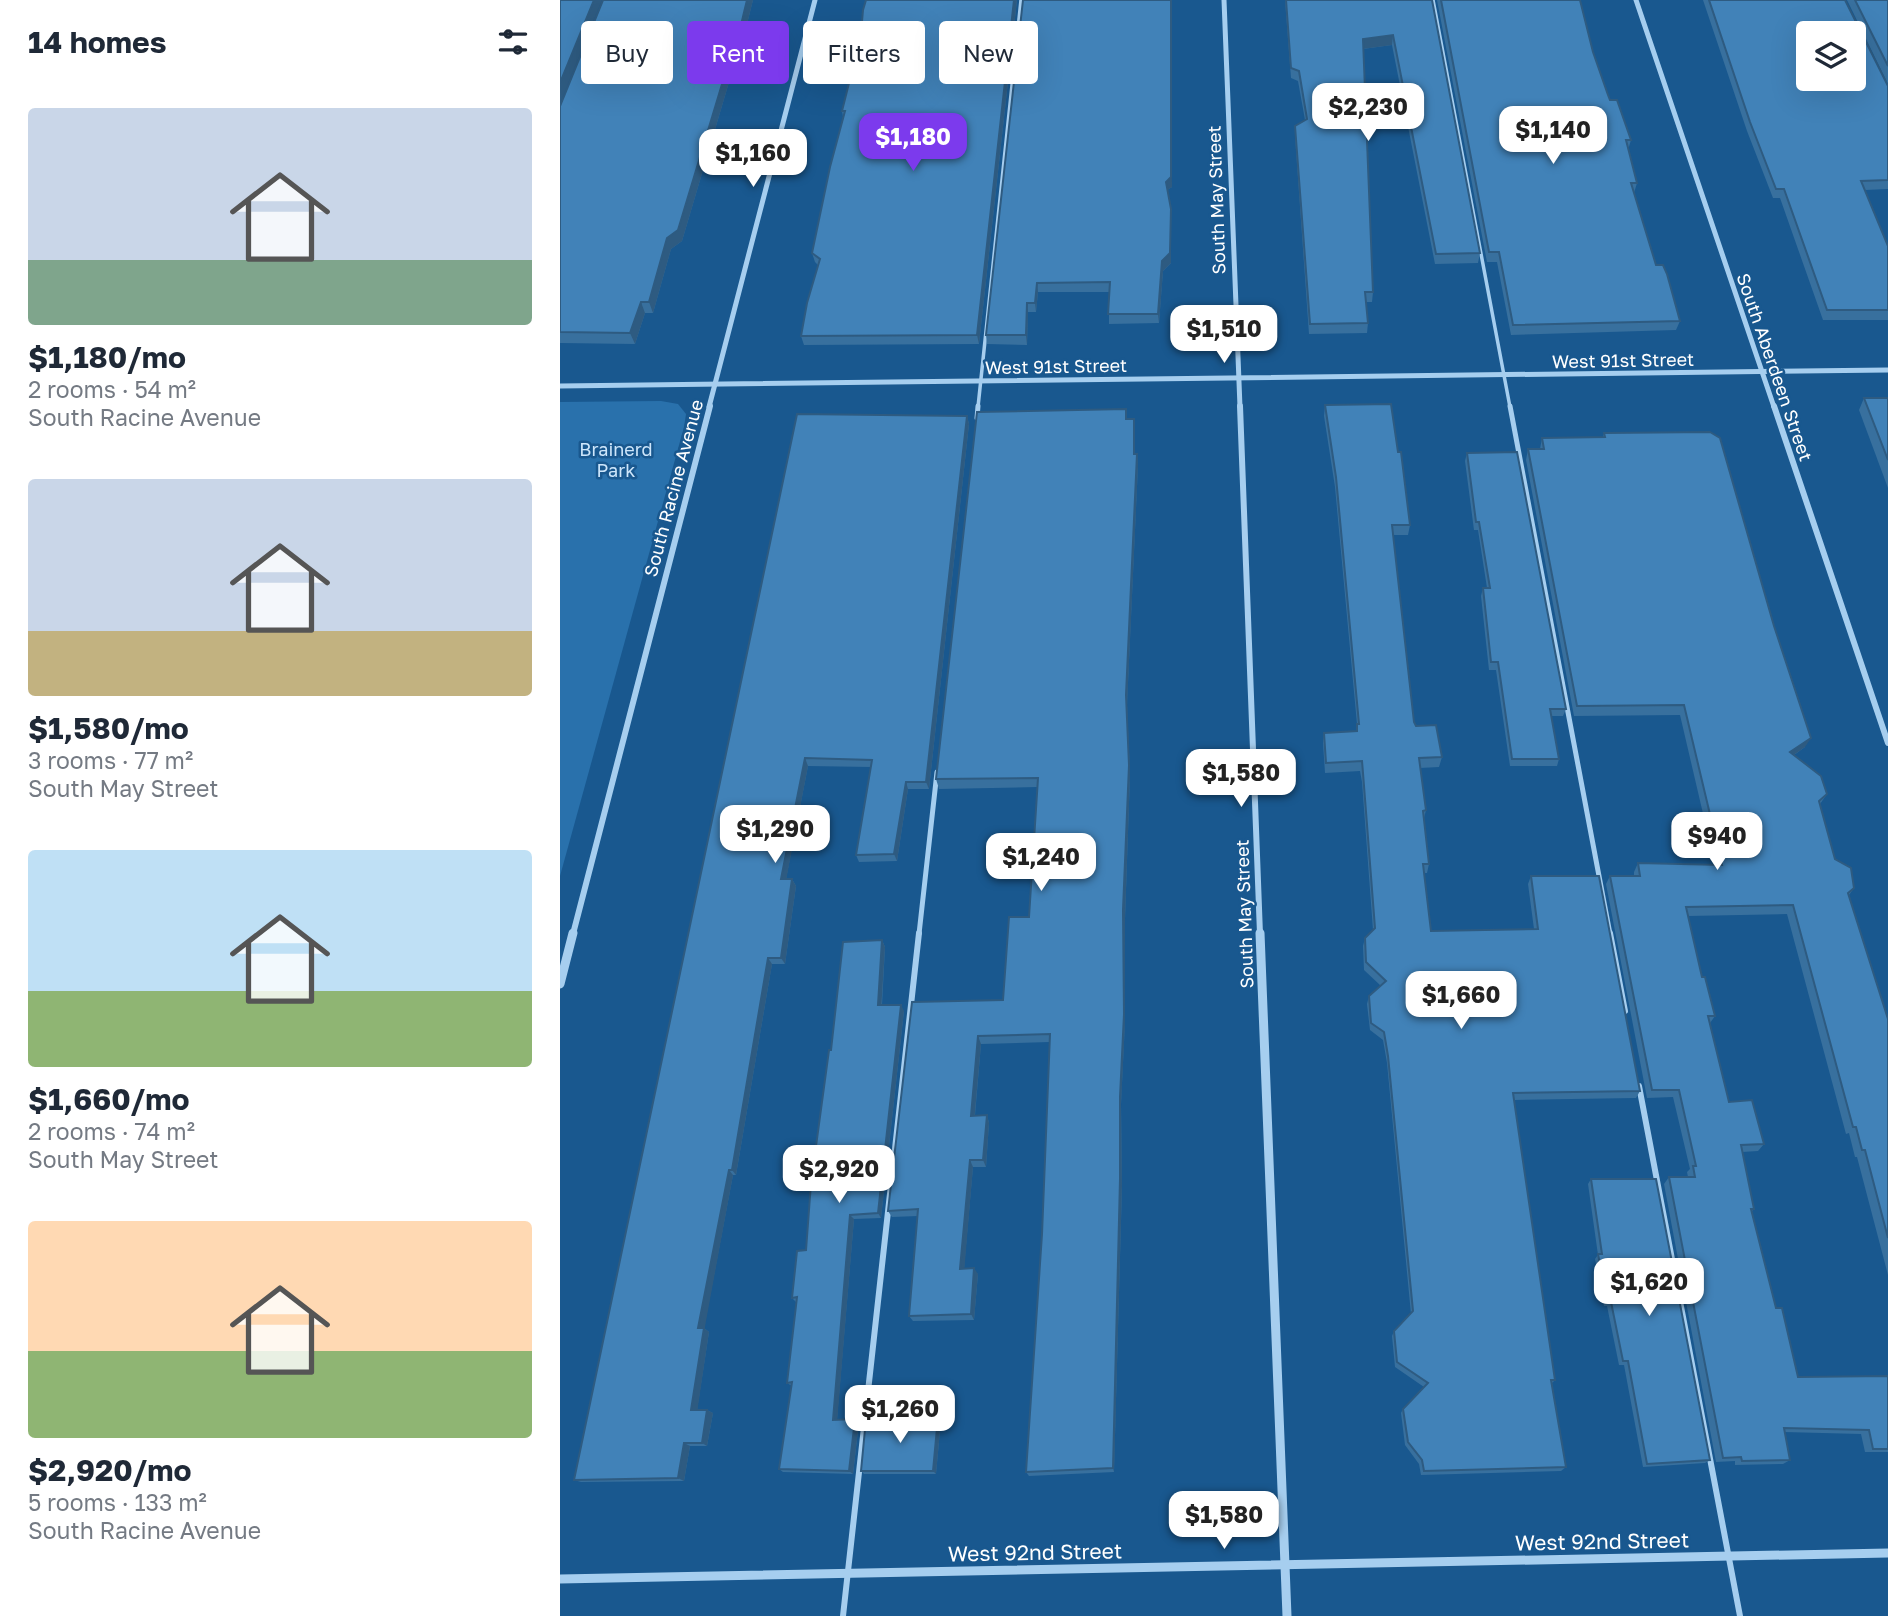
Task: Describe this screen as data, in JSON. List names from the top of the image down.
{
  "streets": {
    "street": [
      "South May Street",
      "West 91st Street",
      "South Aberdeen Street",
      "South Racine Avenue",
      "West 92nd Street"
    ]
  },
  "crossings": [
    ["South May Street", "West 91st Street"],
    ["South May Street", "West 92nd Street"],
    ["West 91st Street", "South Aberdeen Street"],
    ["West 91st Street", "South Racine Avenue"]
  ],
  "parks": ["Brainerd Park"],
  "page": {
    "heading": "14 homes",
    "chip": [
      "Buy",
      "Rent",
      "Filters",
      "New"
    ],
    "price": [
      "$2,230",
      "$1,140",
      "$1,180",
      "$1,160",
      "$1,510",
      "$1,580",
      "$1,290",
      "$940",
      "$1,240",
      "$1,660",
      "$2,920",
      "$1,620",
      "$1,260",
      "$1,580"
    ],
    "list": [
      {
        "name": "$1,180/mo",
        "note": "2 rooms · 54 m² · South Racine Avenue"
      },
      {
        "name": "$1,580/mo",
        "note": "3 rooms · 77 m² · South May Street"
      },
      {
        "name": "$1,660/mo",
        "note": "2 rooms · 74 m² · South May Street"
      },
      {
        "name": "$2,920/mo",
        "note": "5 rooms · 133 m² · South Racine Avenue"
      }
    ]
  }
}
